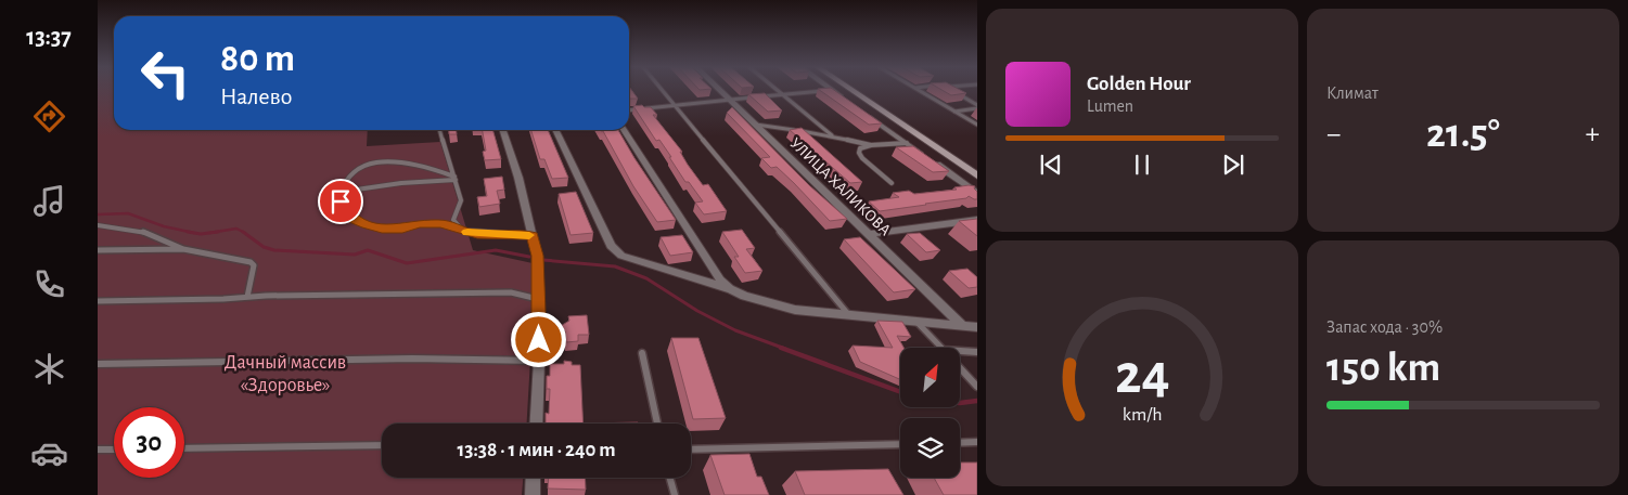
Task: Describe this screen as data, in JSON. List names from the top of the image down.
{
  "streets": {
    "street": ["УЛИЦА ХАЛИКОВА"]
  },
  "parks": ["Дачный массив «Здоровье»"],
  "north": "top right",
  "page": {
    "tabs": "13:37",
    "tile": [
      "Климат",
      ["Запас хода · 30%", "150 km"]
    ],
    "turn": ["80 m", "Налево"],
    "song": ["Golden Hour", "Lumen"],
    "heat": ["−", "21.5°", "+"],
    "limit": "30",
    "trip": "13:38 · 1 мин · 240 m",
    "gauge": ["24", "km/h"]
  }
}
